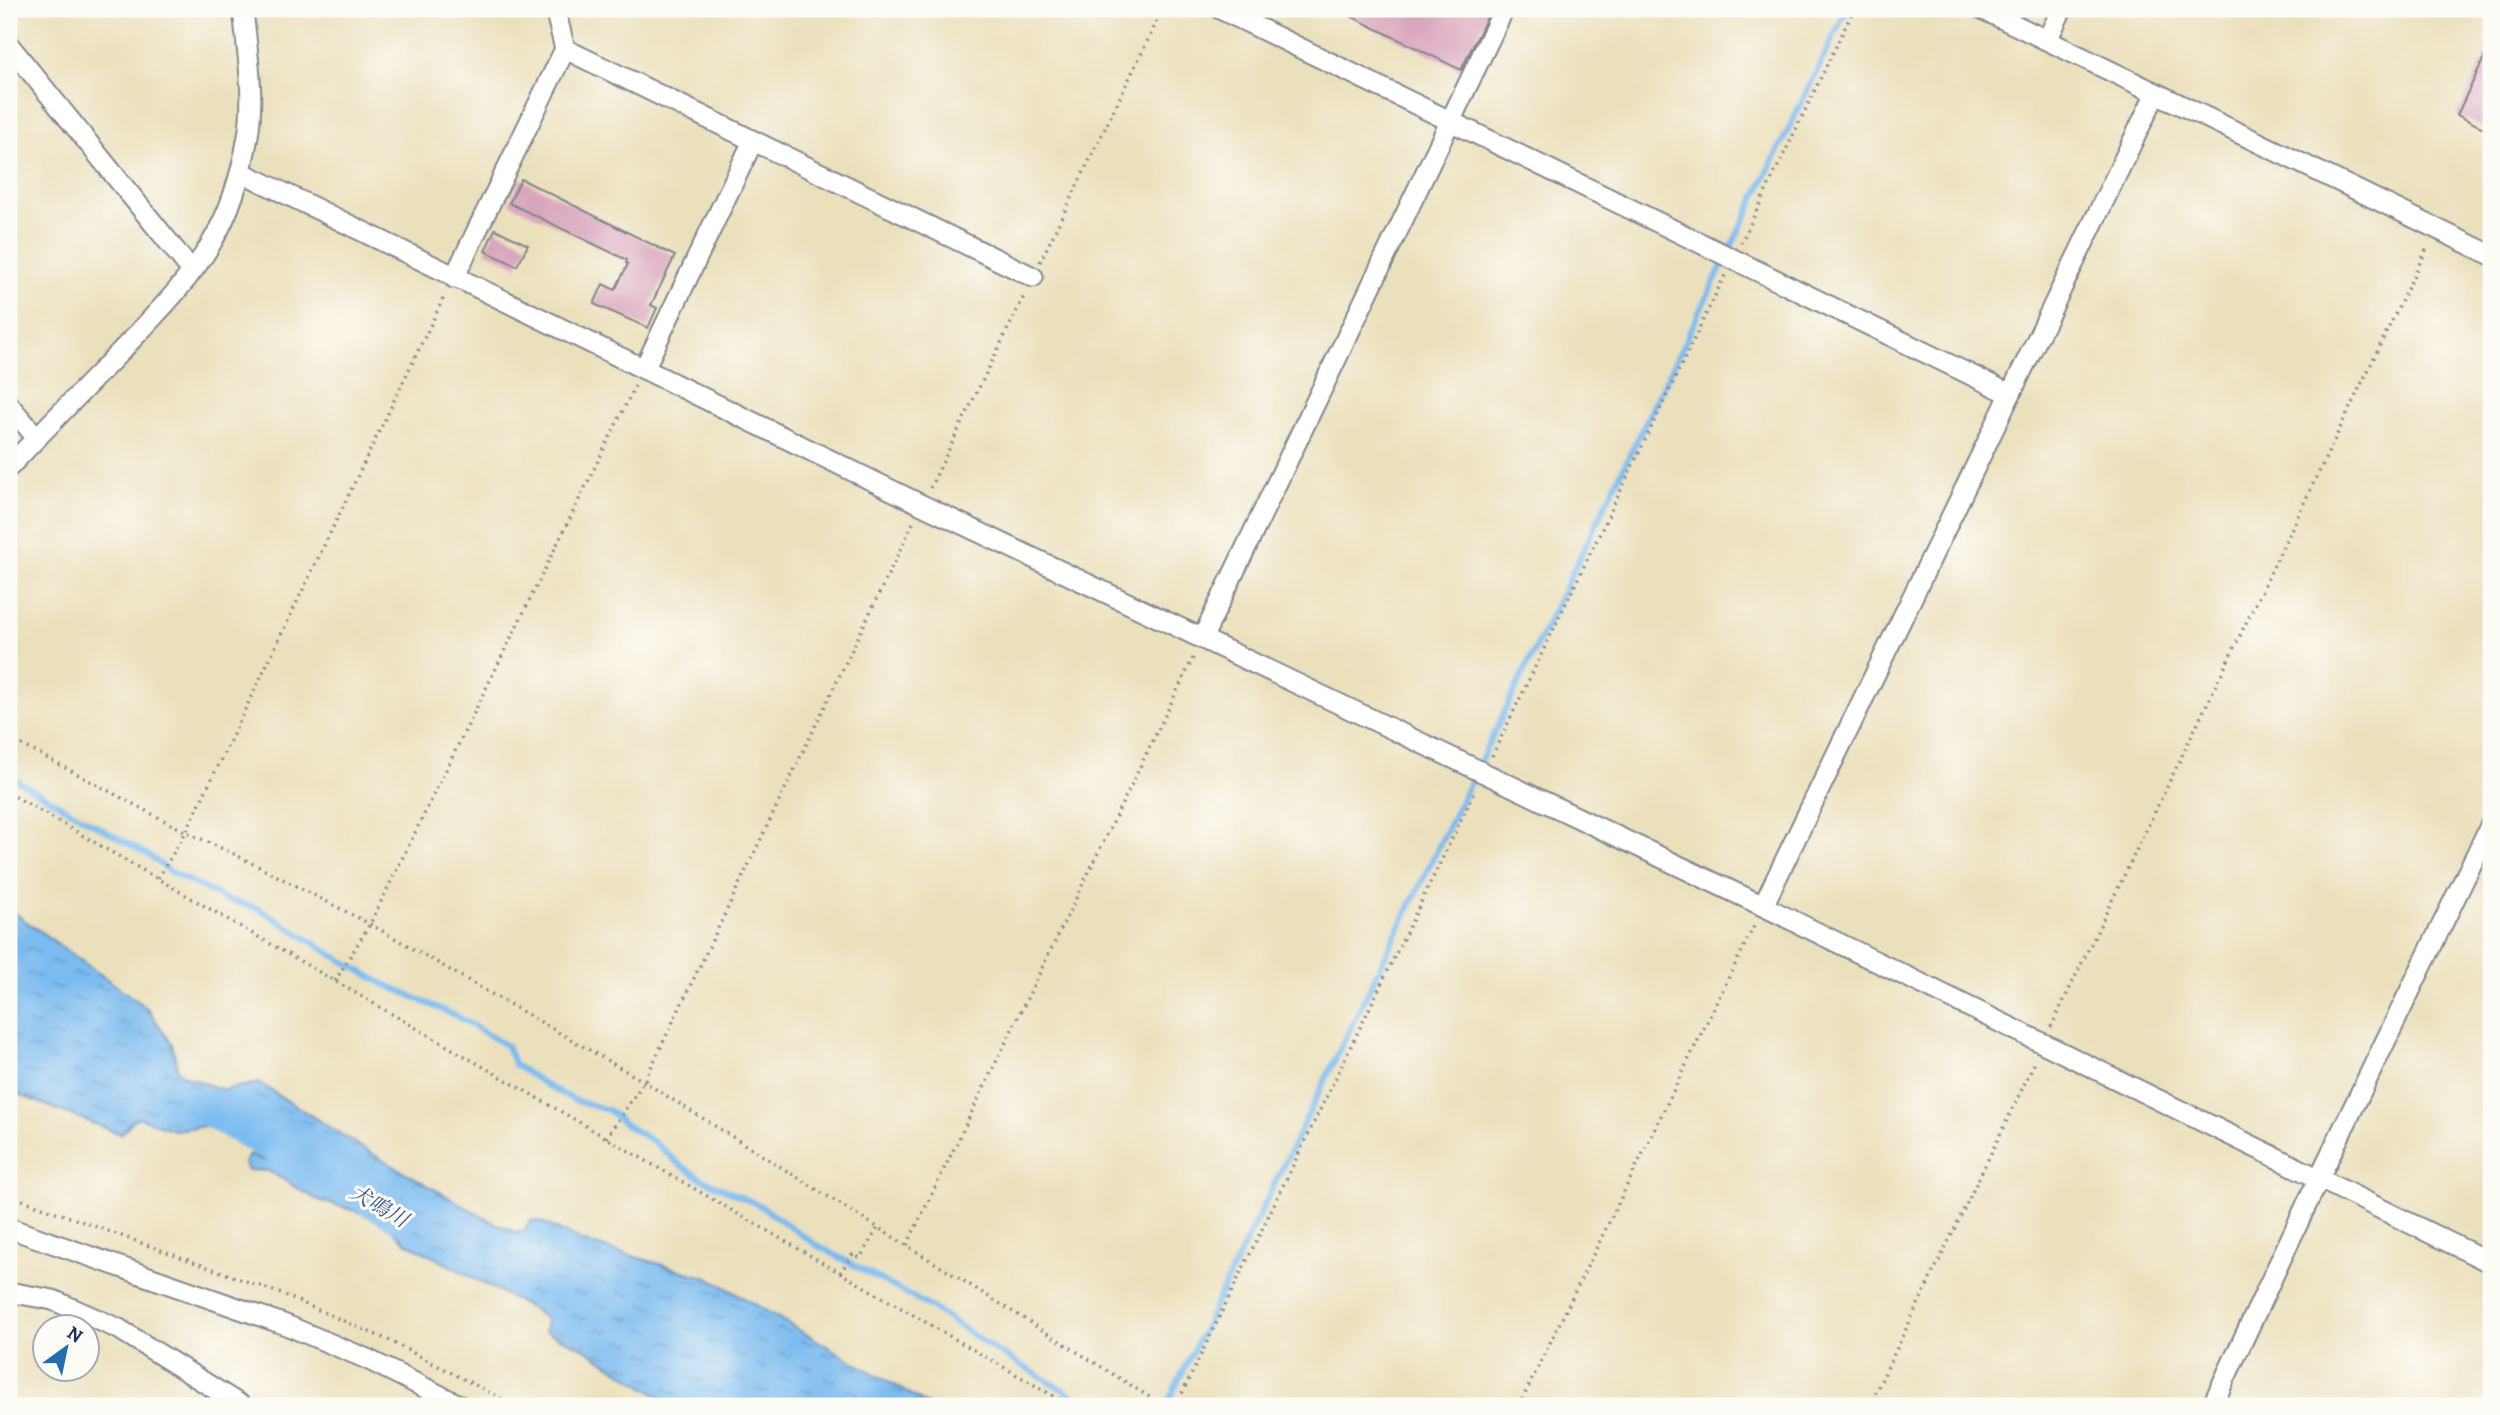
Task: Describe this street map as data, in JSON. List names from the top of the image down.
{
  "water": ["犬鳴川"],
  "north": "top right"
}
